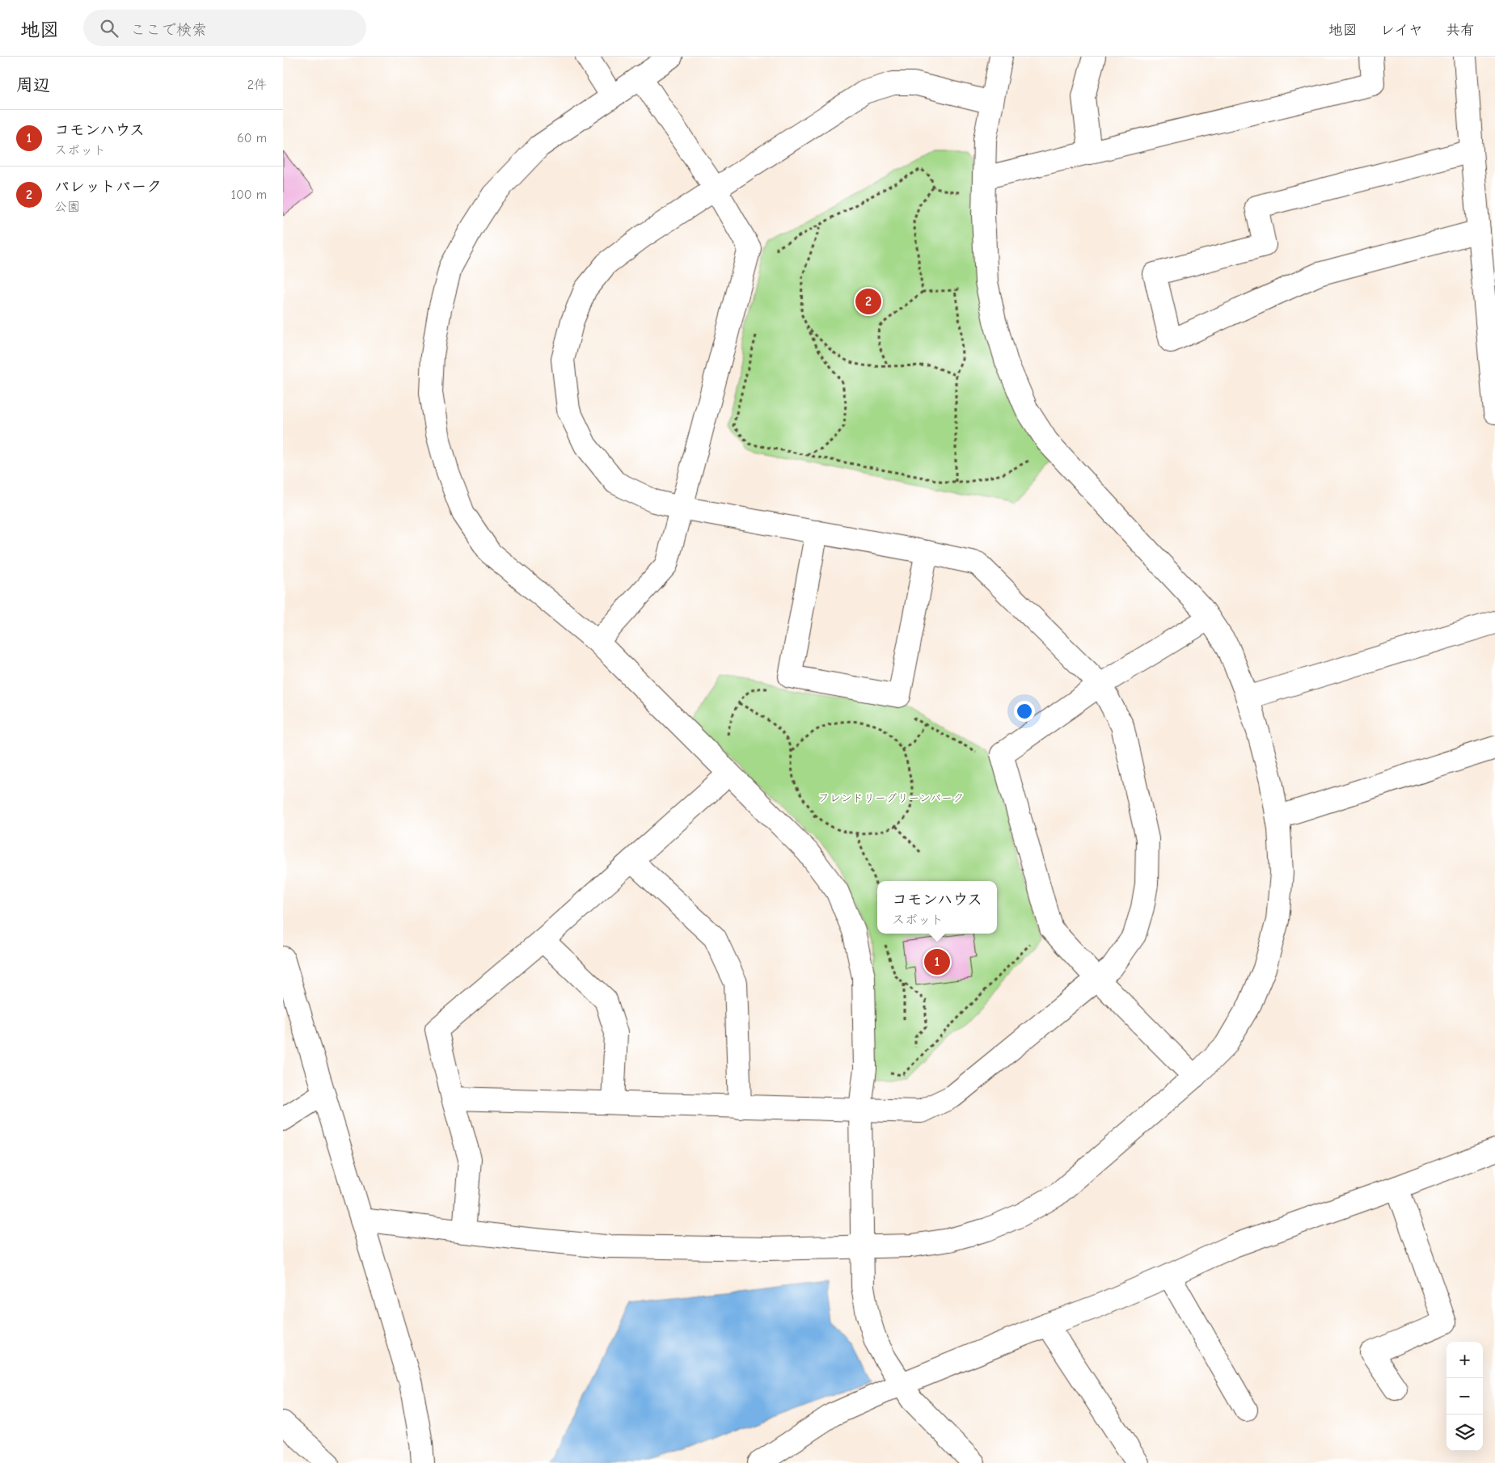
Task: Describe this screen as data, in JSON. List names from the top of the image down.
{
  "parks": ["フレンドリーグリーンパーク"],
  "page": {
    "header": "地図",
    "search": "ここで検索",
    "nav": ["地図", "レイヤ", "共有"],
    "heading": ["周辺", "2件"],
    "list": [
      {
        "mark": "1",
        "name": "コモンハウス",
        "note": "スポット",
        "value": "60 m"
      },
      {
        "mark": "2",
        "name": "パレットパーク",
        "note": "公園",
        "value": "100 m"
      }
    ],
    "pins": ["2", "1"],
    "popup": ["コモンハウス", "スポット"],
    "map_buttons": ["+", "−"]
  }
}
